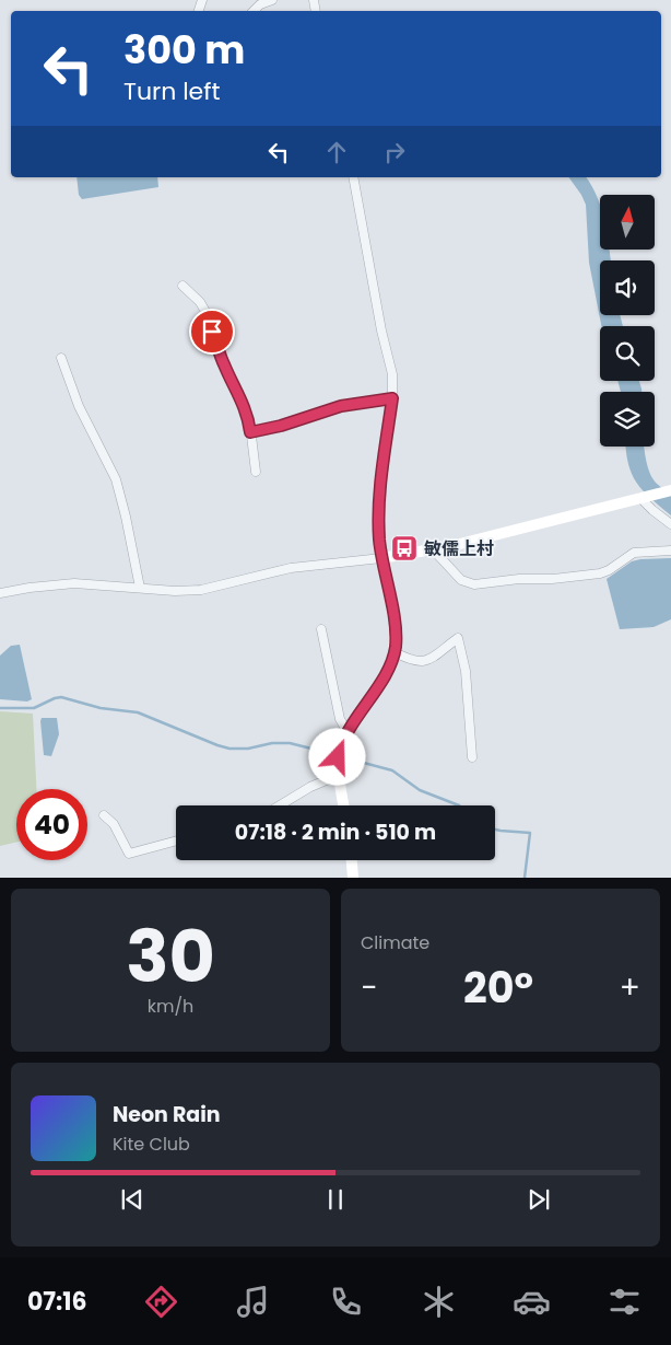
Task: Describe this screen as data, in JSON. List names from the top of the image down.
{
  "places": {
    "bus stop": ["敏儒上村"]
  },
  "north": "top",
  "page": {
    "turn": ["300 m", "Turn left"],
    "limit": "40",
    "trip": "07:18 · 2 min · 510 m",
    "tile": [
      ["30", "km/h"],
      "Climate"
    ],
    "heat": ["−", "20°", "+"],
    "song": ["Neon Rain", "Kite Club"],
    "tabs": "07:16"
  }
}
